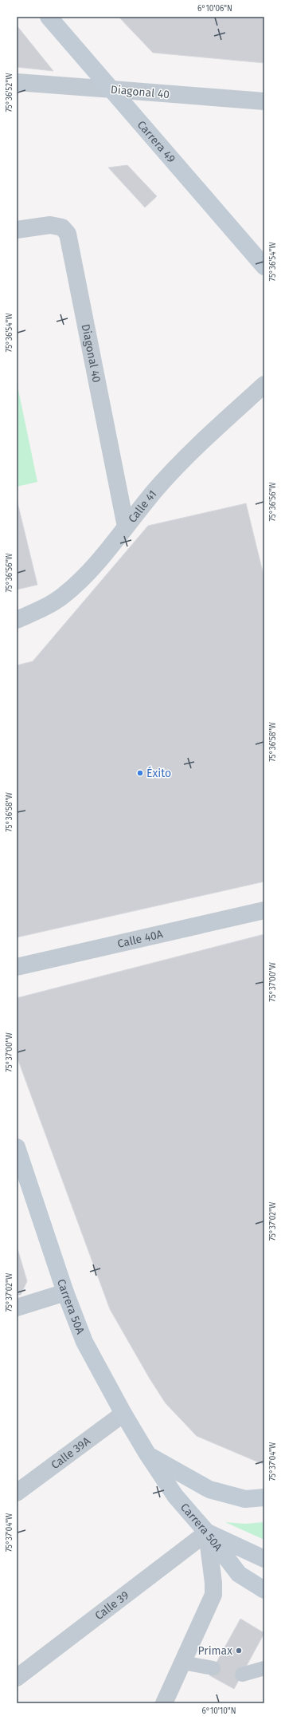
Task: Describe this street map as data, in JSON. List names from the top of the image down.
{
  "streets": {
    "main road": ["Carrera 49", "Carrera 50A"],
    "street": [
      "Diagonal 40",
      "Calle 41",
      "Calle 40A",
      "Calle 39A",
      "Calle 39"
    ]
  },
  "crossings": [
    ["Diagonal 40", "Carrera 49"],
    ["Diagonal 40", "Calle 41"],
    ["Carrera 50A", "Calle 39A"],
    ["Carrera 50A", "Calle 39"]
  ],
  "places": ["Éxito", "Primax"],
  "coordinates": [
    "6°10'06\"N",
    "75°36'52\"W",
    "75°36'54\"W",
    "75°36'56\"W",
    "75°36'58\"W",
    "75°37'00\"W",
    "75°37'02\"W",
    "75°37'04\"W",
    "6°10'10\"N"
  ]
}
